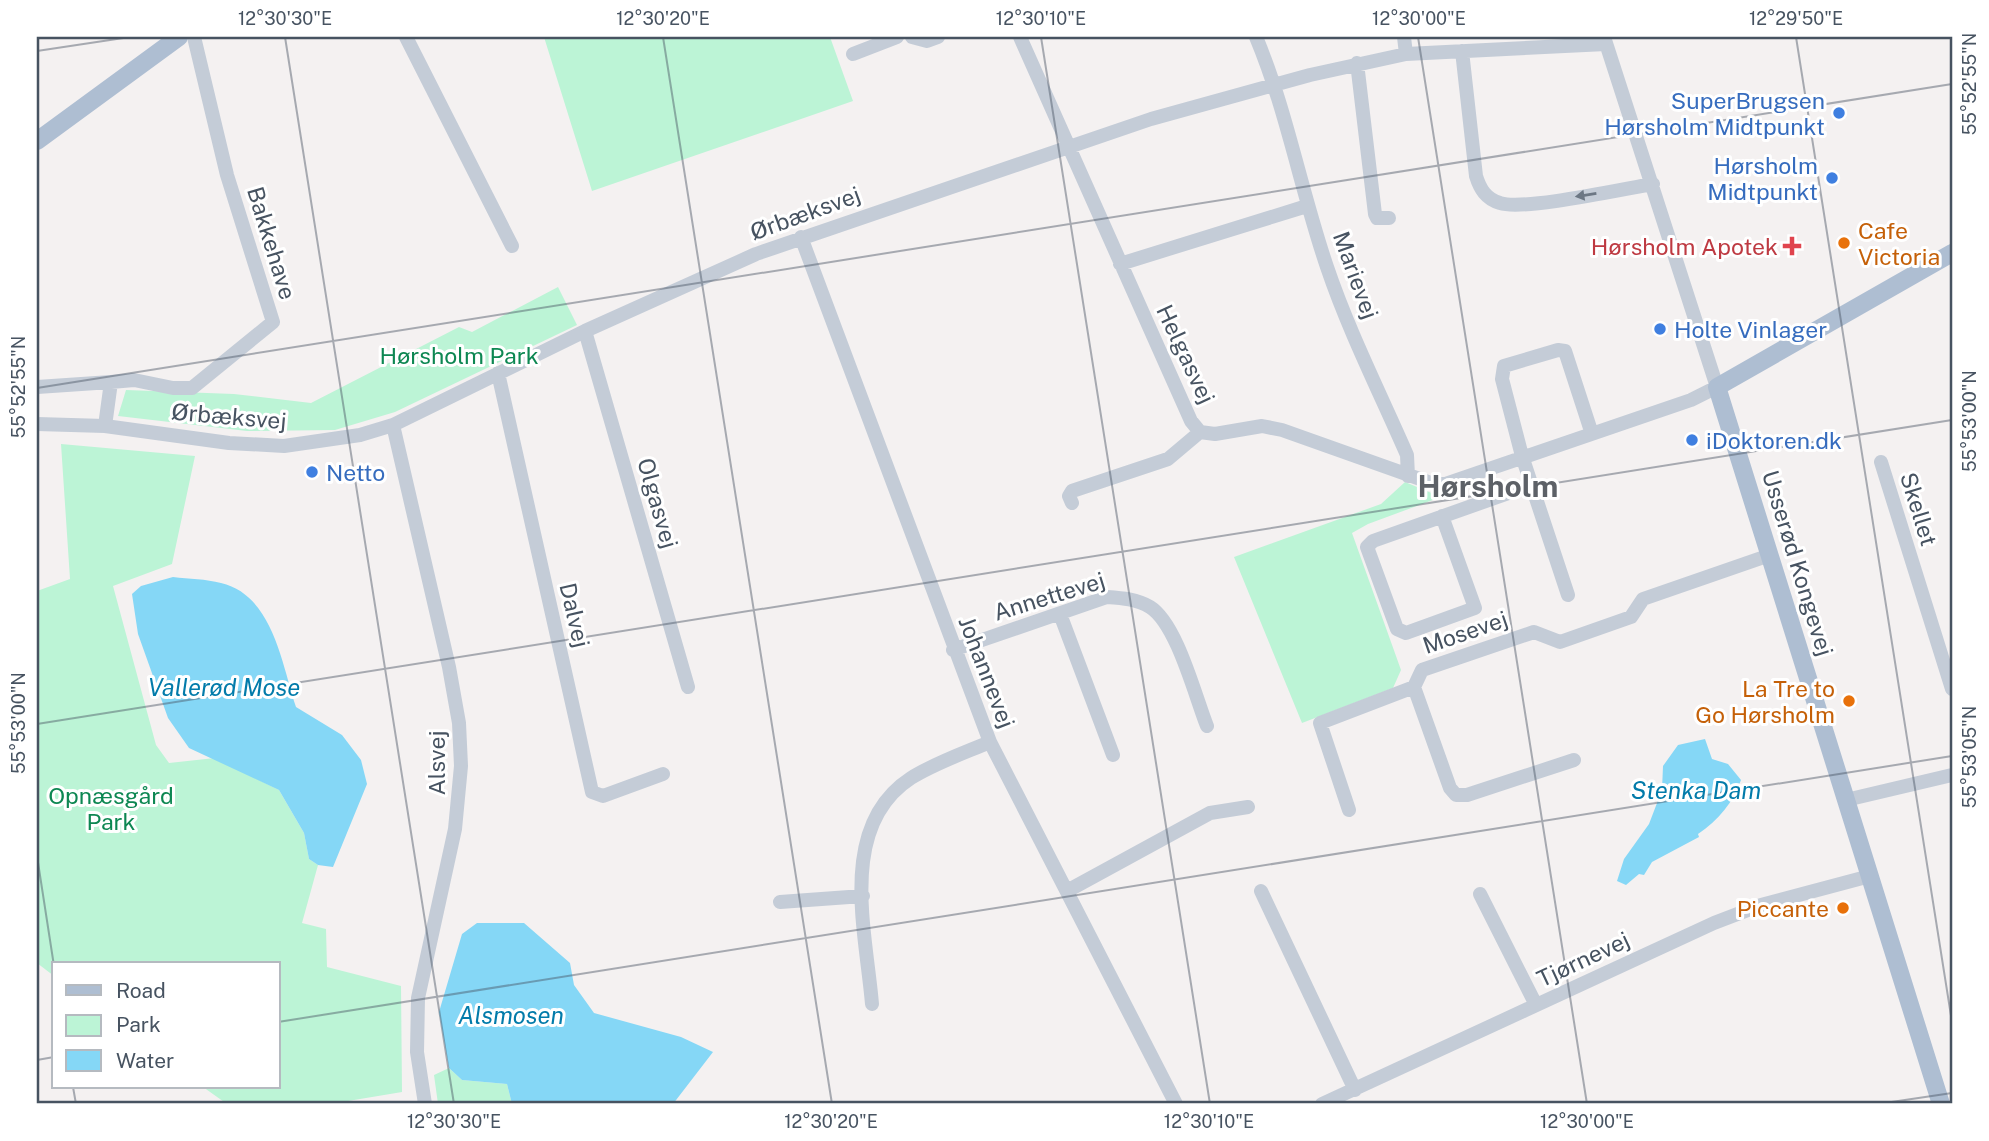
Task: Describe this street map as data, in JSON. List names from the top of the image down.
{
  "streets": {
    "main road": ["Usserød Kongevej"],
    "street": [
      "Ørbæksvej",
      "Bakkehave",
      "Marievej",
      "Helgasvej",
      "Olgasvej",
      "Skellet",
      "Annettevej",
      "Dalvej",
      "Mosevej",
      "Johannevej",
      "Alsvej",
      "Tjørnevej"
    ]
  },
  "crossings": [
    ["Ørbæksvej", "Marievej"],
    ["Ørbæksvej", "Helgasvej"],
    ["Ørbæksvej", "Olgasvej"],
    ["Ørbæksvej", "Usserød Kongevej"],
    ["Ørbæksvej", "Dalvej"],
    ["Ørbæksvej", "Johannevej"],
    ["Ørbæksvej", "Alsvej"],
    ["Usserød Kongevej", "Mosevej"],
    ["Usserød Kongevej", "Tjørnevej"],
    ["Annettevej", "Johannevej"]
  ],
  "districts": ["Hørsholm"],
  "water": ["Vallerød Mose", "Stenka Dam", "Alsmosen"],
  "parks": ["Hørsholm Park", "Opnæsgård Park"],
  "places": {
    "other": [
      "SuperBrugsen Hørsholm Midtpunkt",
      "Hørsholm Midtpunkt",
      "Cafe Victoria",
      "Holte Vinlager",
      "iDoktoren.dk",
      "Netto",
      "La Tre to Go Hørsholm",
      "Piccante"
    ],
    "health": ["Hørsholm Apotek"]
  },
  "legend": ["Road", "Park", "Water"],
  "coordinates": [
    "12°30'30\"E",
    "12°30'20\"E",
    "12°30'10\"E",
    "12°30'00\"E",
    "12°29'50\"E",
    "55°52'55\"N",
    "55°53'00\"N",
    "55°53'05\"N"
  ]
}
